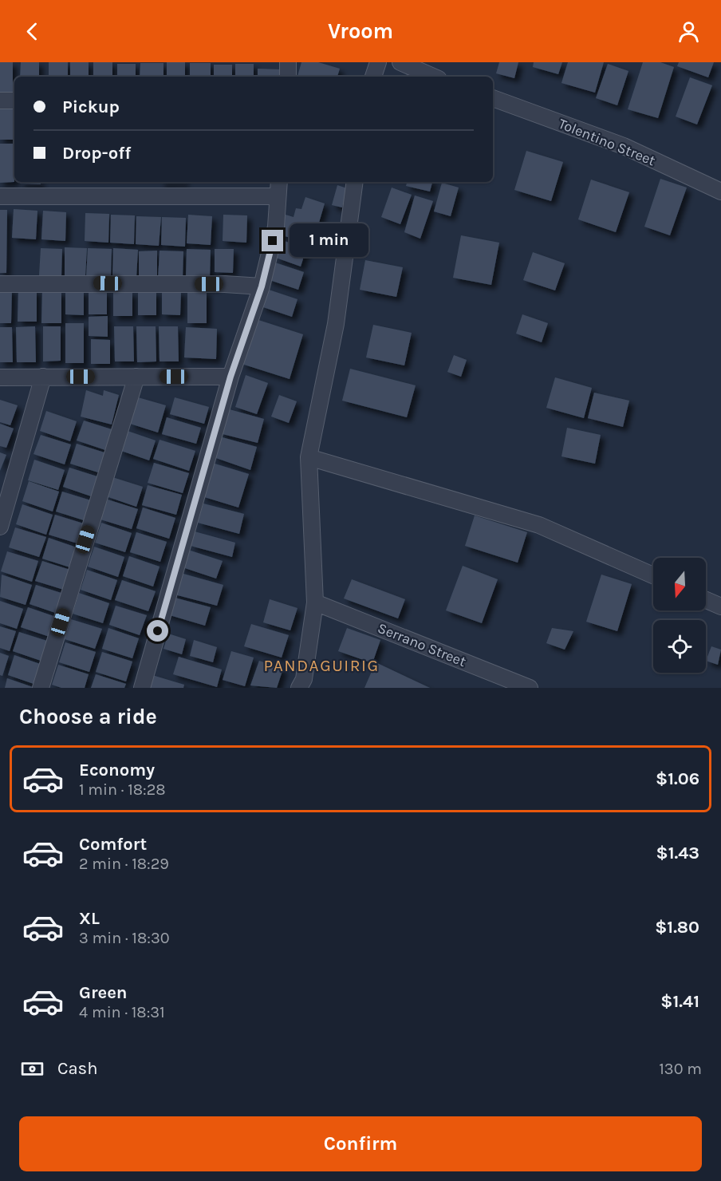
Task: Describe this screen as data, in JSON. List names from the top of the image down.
{
  "streets": {
    "street": ["Tolentino Street", "Serrano Street"]
  },
  "districts": ["PANDAGUIRIG"],
  "north": "bottom",
  "page": {
    "header": "Vroom",
    "banner": ["Pickup", "Drop-off"],
    "bubble": "1 min",
    "heading": "Choose a ride",
    "list": [
      {
        "name": "Economy",
        "note": "1 min · 18:28",
        "value": "$1.06"
      },
      {
        "name": "Comfort",
        "note": "2 min · 18:29",
        "value": "$1.43"
      },
      {
        "name": "XL",
        "note": "3 min · 18:30",
        "value": "$1.80"
      },
      {
        "name": "Green",
        "note": "4 min · 18:31",
        "value": "$1.41"
      }
    ],
    "pay": ["Cash", "130 m"],
    "buttons": "Confirm"
  }
}
